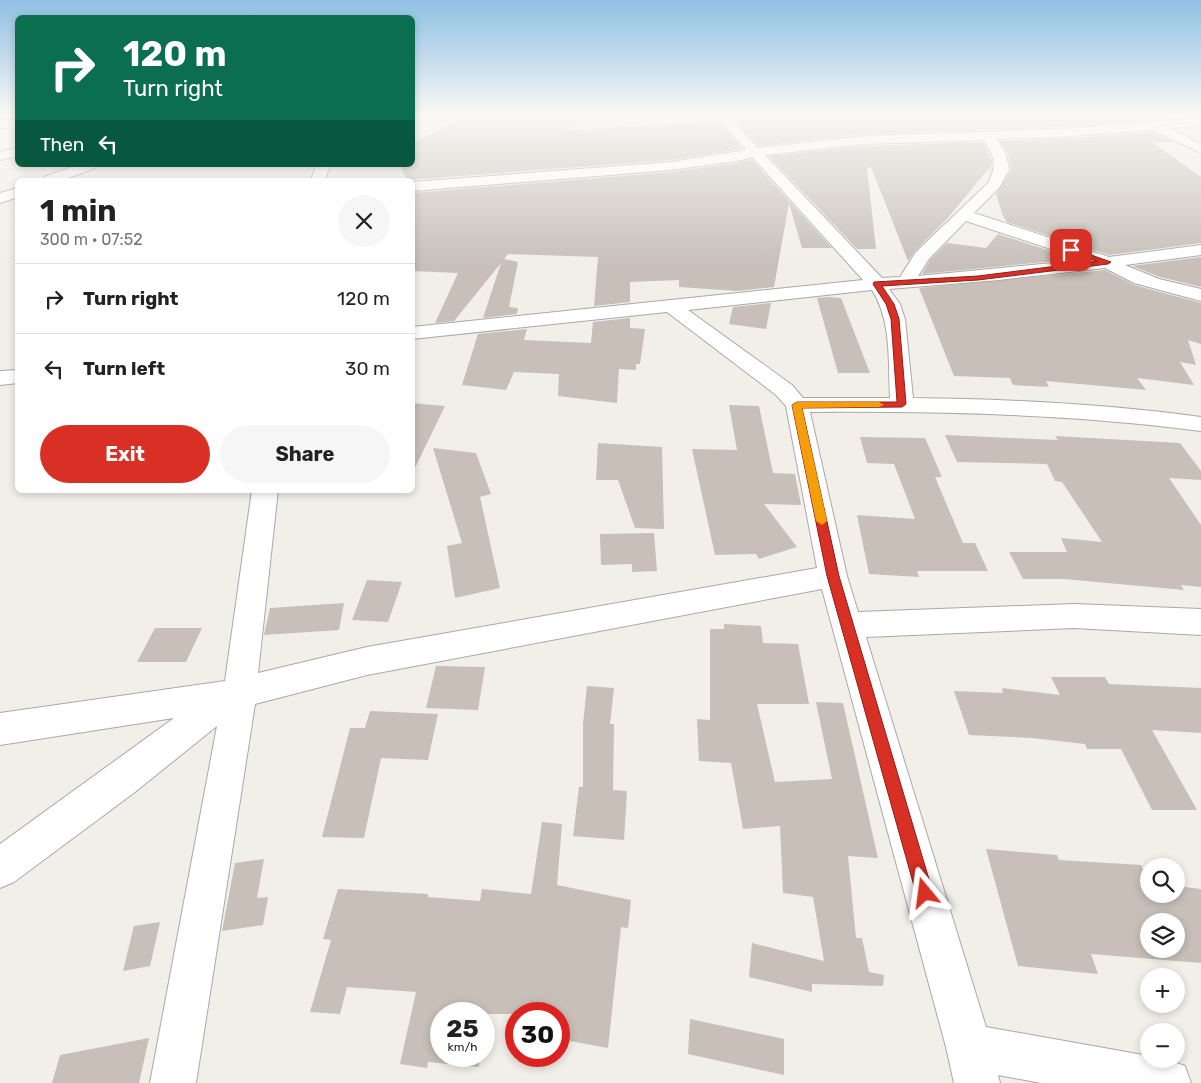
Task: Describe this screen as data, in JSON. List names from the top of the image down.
{
  "page": {
    "turn": ["120 m", "Turn right"],
    "then": "Then",
    "heading": ["1 min", "300 m · 07:52"],
    "list": [
      {
        "name": "Turn right",
        "value": "120 m"
      },
      {
        "name": "Turn left",
        "value": "30 m"
      }
    ],
    "buttons": ["Exit", "Share"],
    "map_buttons": ["+", "−"],
    "speed": "25 km/h",
    "limit": "30"
  }
}
